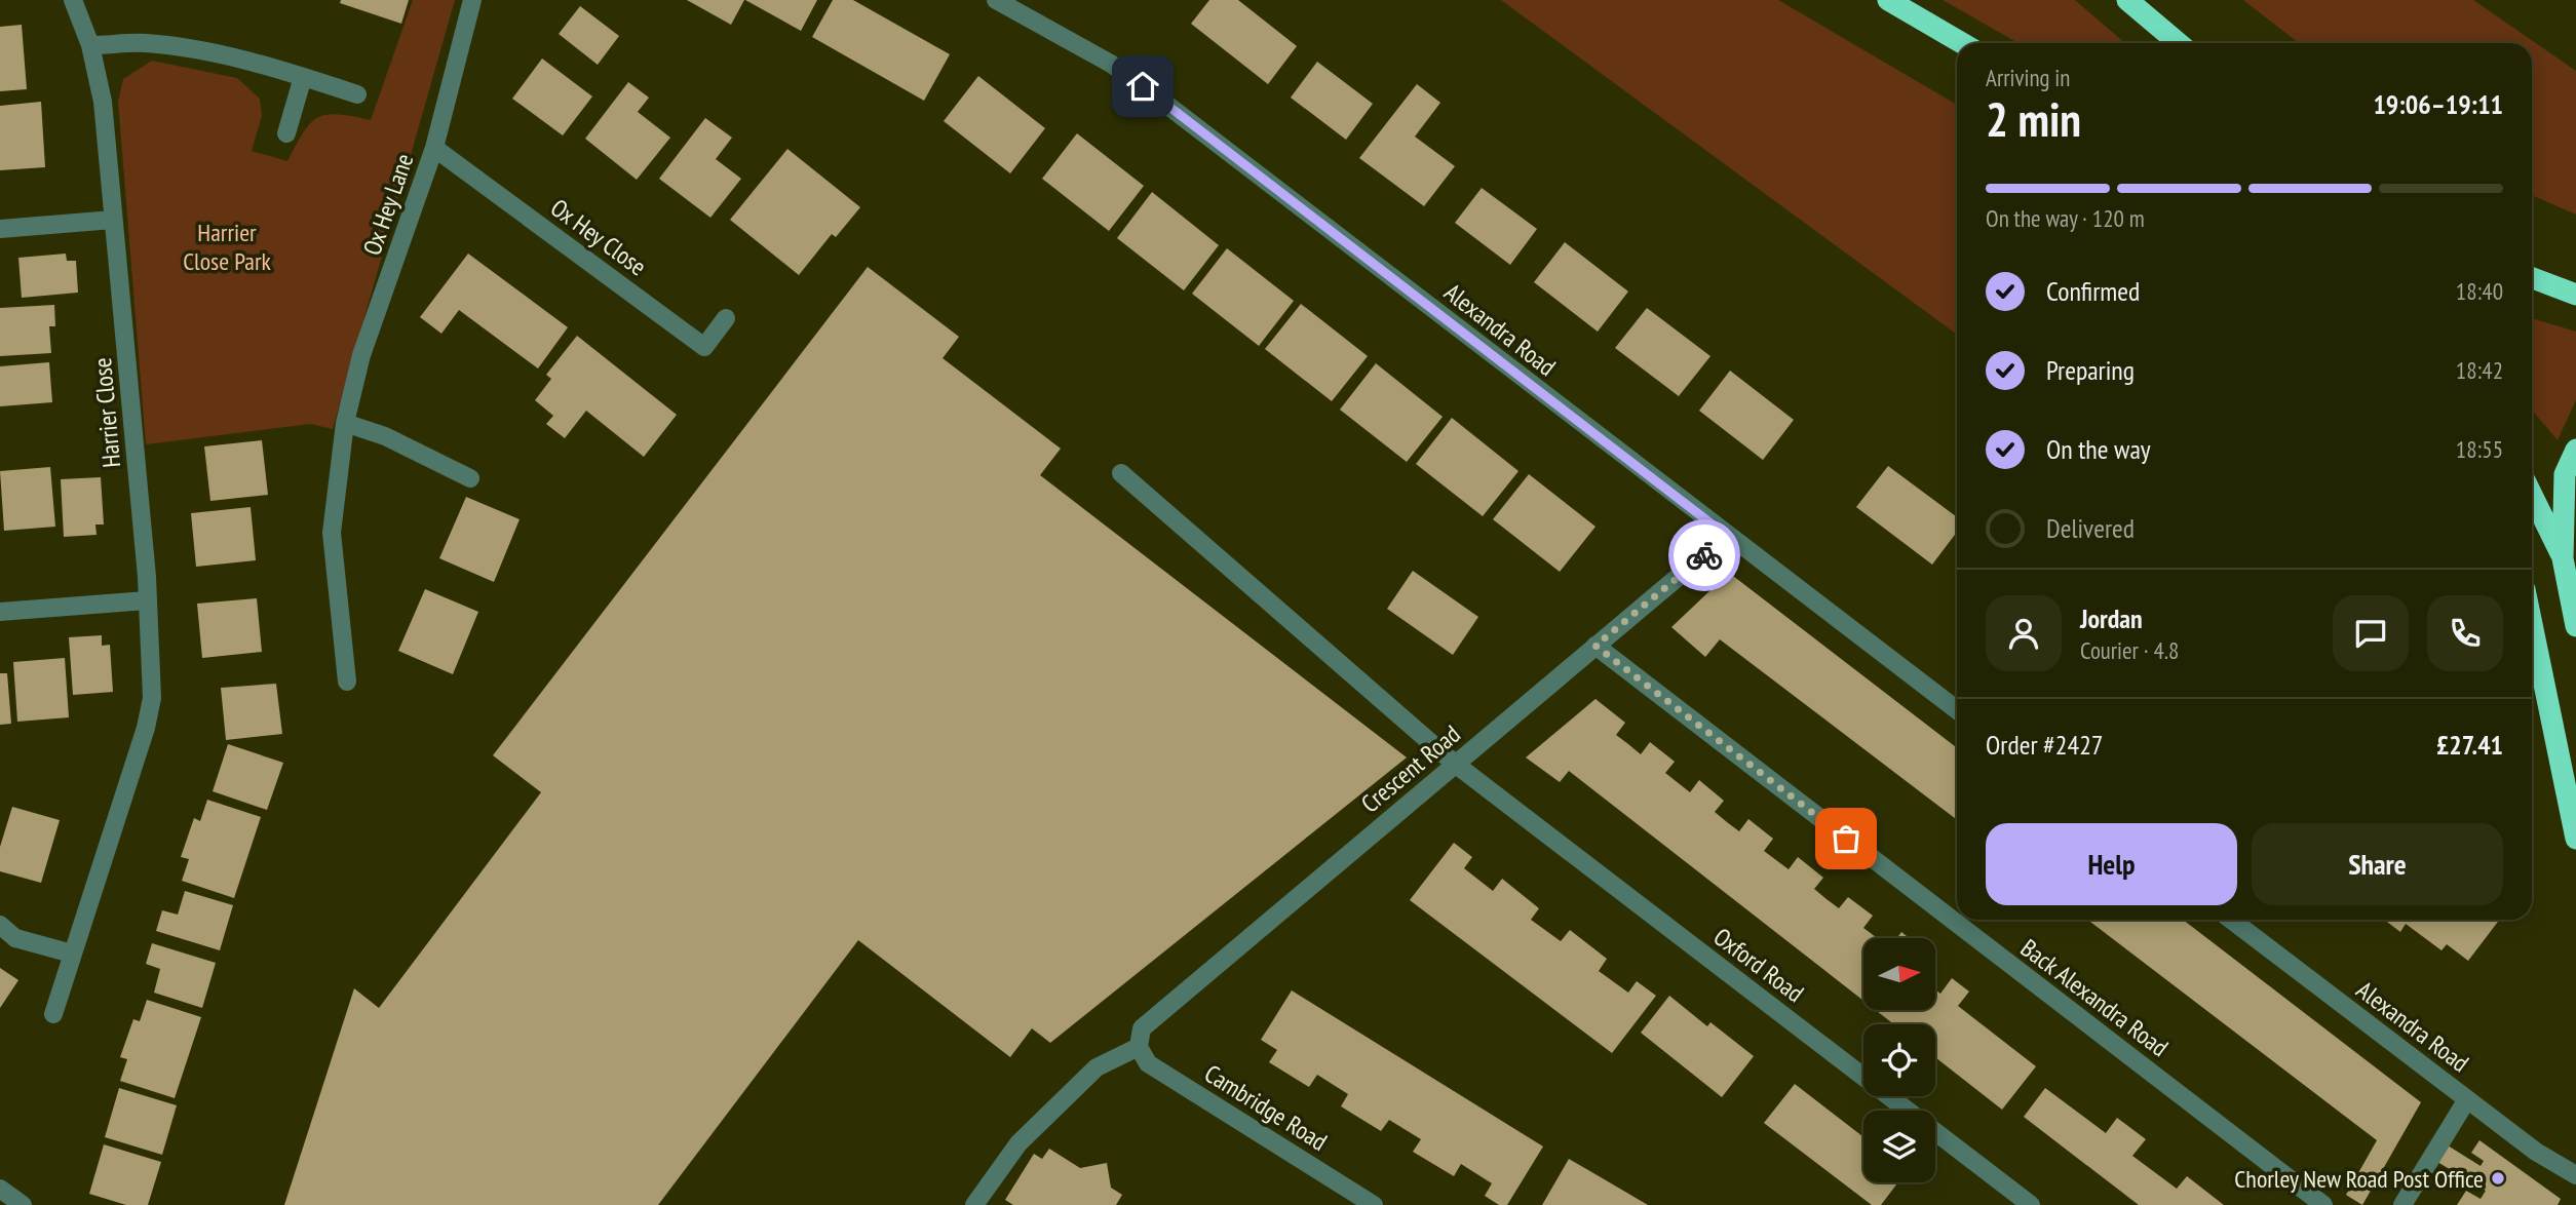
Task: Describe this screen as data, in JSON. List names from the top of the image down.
{
  "streets": {
    "street": [
      "Ox Hey Lane",
      "Ox Hey Close",
      "Alexandra Road",
      "Harrier Close",
      "Crescent Road",
      "Oxford Road",
      "Back Alexandra Road",
      "Cambridge Road"
    ]
  },
  "crossings": [
    ["Ox Hey Lane", "Ox Hey Close"],
    ["Alexandra Road", "Crescent Road"],
    ["Crescent Road", "Oxford Road"],
    ["Crescent Road", "Back Alexandra Road"],
    ["Crescent Road", "Cambridge Road"]
  ],
  "parks": ["Harrier Close Park"],
  "places": ["Chorley New Road Post Office"],
  "north": "right",
  "page": {
    "heading": ["2 min", "Arriving in", "19:06–19:11"],
    "panel": [
      "Jordan",
      "Courier · 4.8",
      "Order #2427",
      "£27.41"
    ],
    "bar": "On the way · 120 m",
    "list": [
      ["Confirmed", "18:40"],
      ["Preparing", "18:42"],
      ["On the way", "18:55"],
      "Delivered"
    ],
    "buttons": ["Help", "Share"]
  }
}
